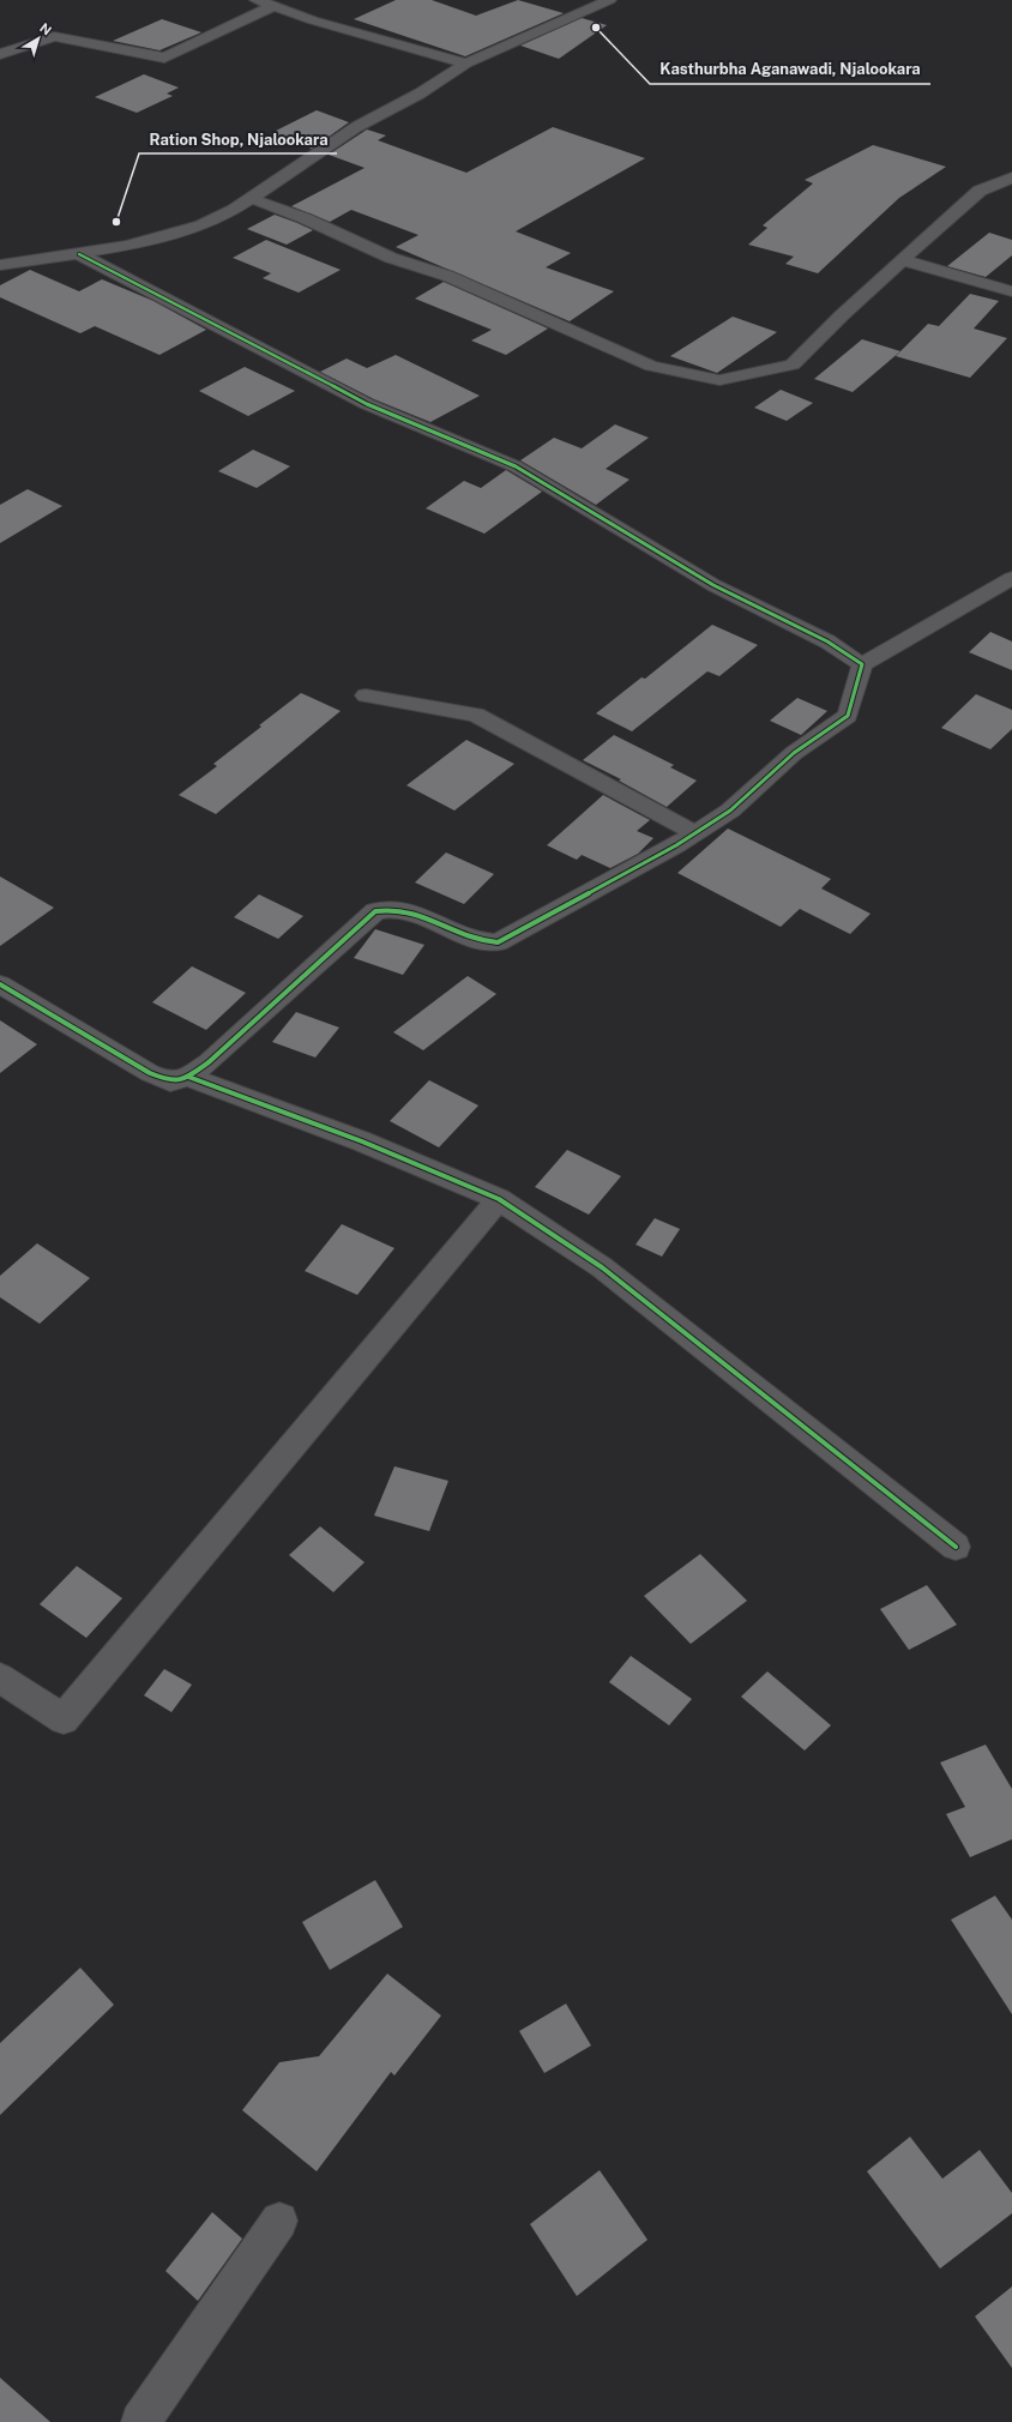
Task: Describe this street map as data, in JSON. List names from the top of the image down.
{
  "places": ["Kasthurbha Aganawadi, Njalookara", "Ration Shop, Njalookara"],
  "north": "top right"
}
